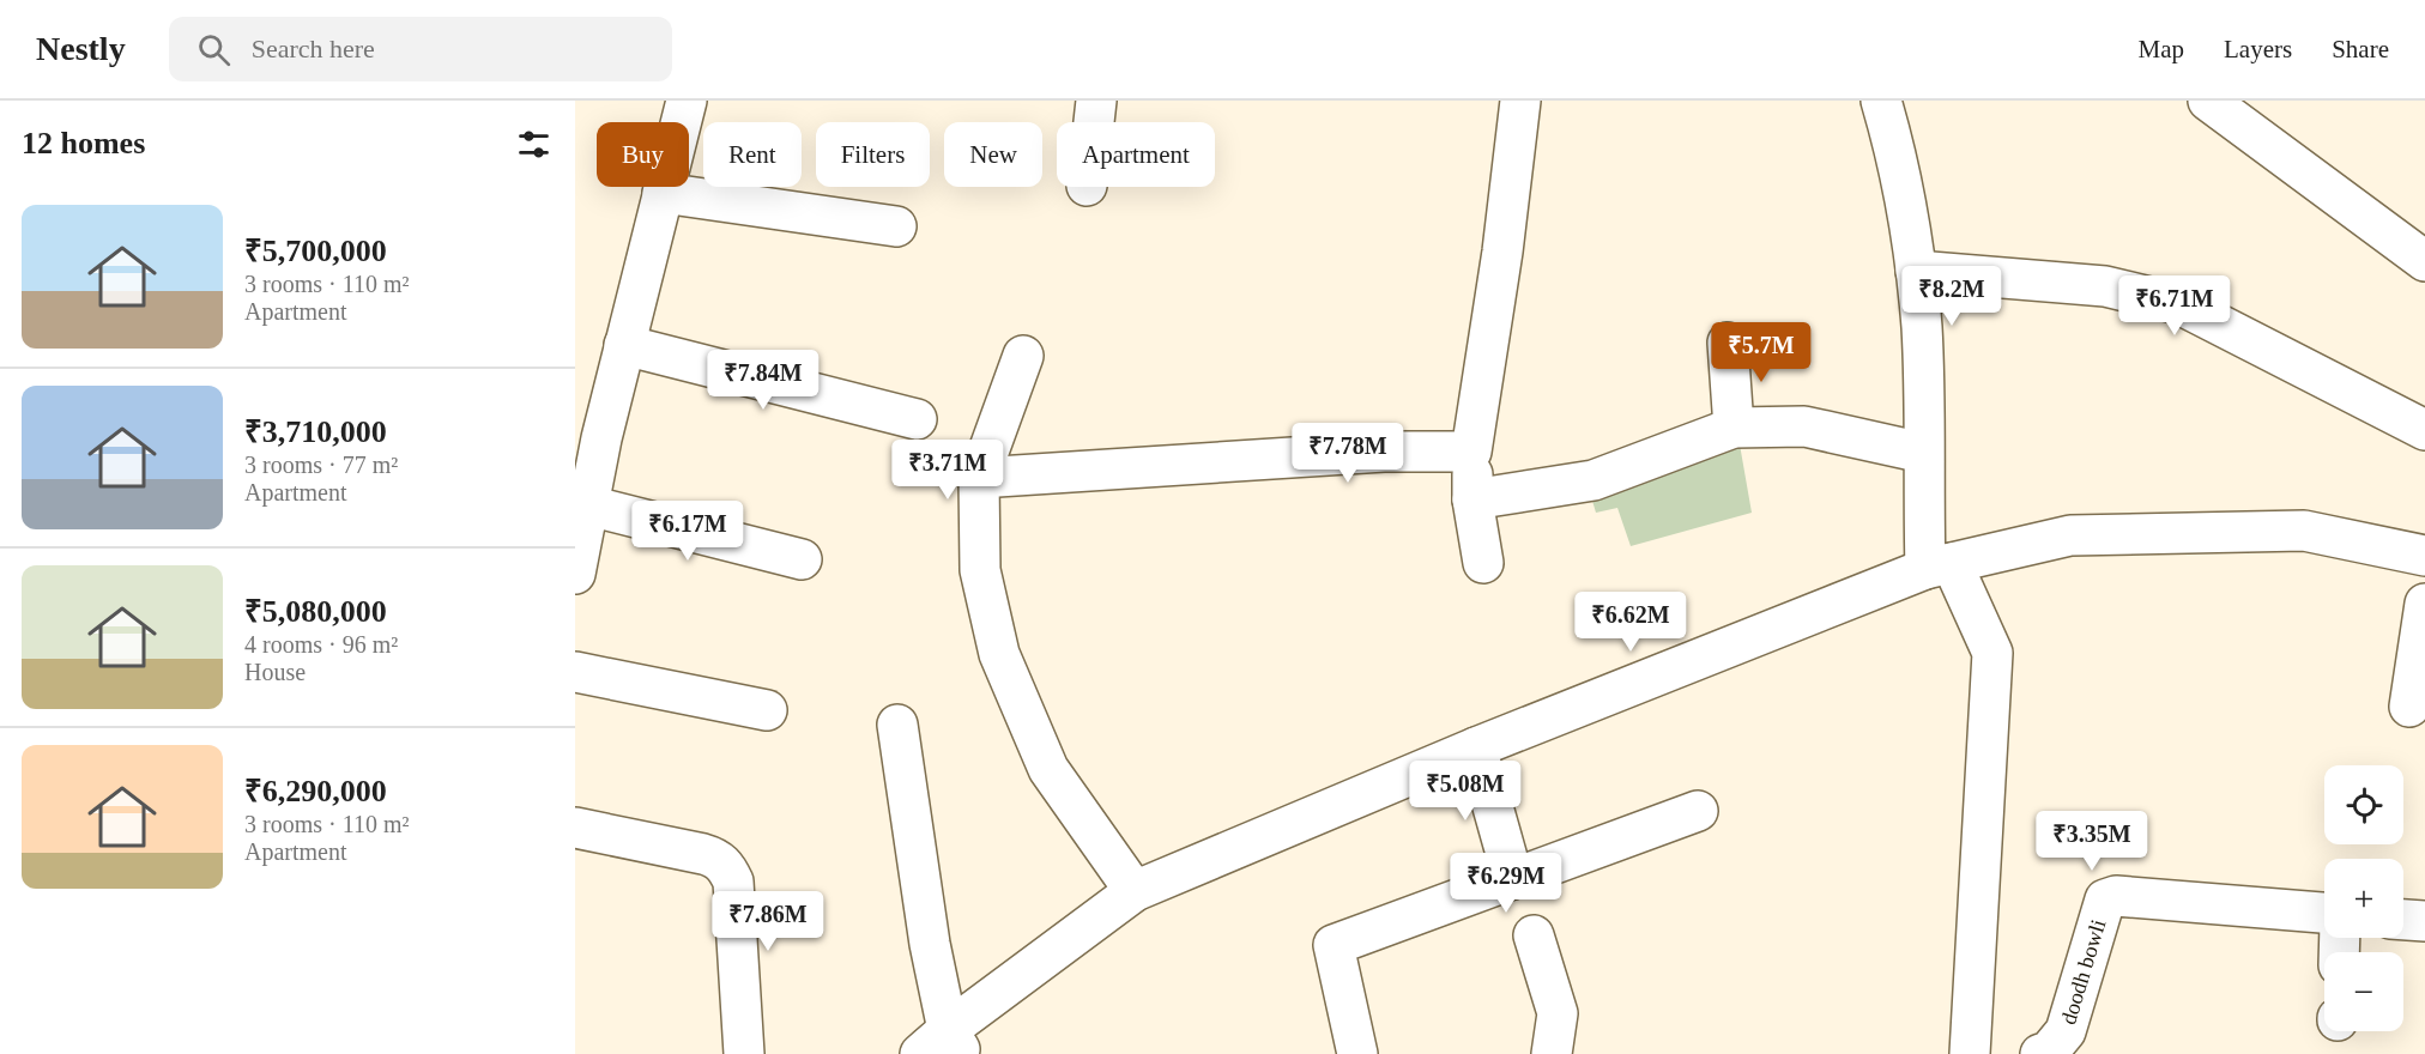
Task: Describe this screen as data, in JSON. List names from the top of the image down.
{
  "streets": {
    "street": ["doodh bowli"]
  },
  "page": {
    "header": "Nestly",
    "search": "Search here",
    "nav": ["Map", "Layers", "Share"],
    "heading": "12 homes",
    "chip": [
      "Buy",
      "Rent",
      "Filters",
      "New",
      "Apartment"
    ],
    "list": [
      {
        "name": "₹5,700,000",
        "note": "3 rooms · 110 m² · Apartment"
      },
      {
        "name": "₹3,710,000",
        "note": "3 rooms · 77 m² · Apartment"
      },
      {
        "name": "₹5,080,000",
        "note": "4 rooms · 96 m² · House"
      },
      {
        "name": "₹6,290,000",
        "note": "3 rooms · 110 m² · Apartment"
      }
    ],
    "price": [
      "₹8.2M",
      "₹6.71M",
      "₹5.7M",
      "₹7.84M",
      "₹7.78M",
      "₹3.71M",
      "₹6.17M",
      "₹6.62M",
      "₹5.08M",
      "₹3.35M",
      "₹6.29M",
      "₹7.86M"
    ],
    "map_buttons": ["+", "−"]
  }
}
